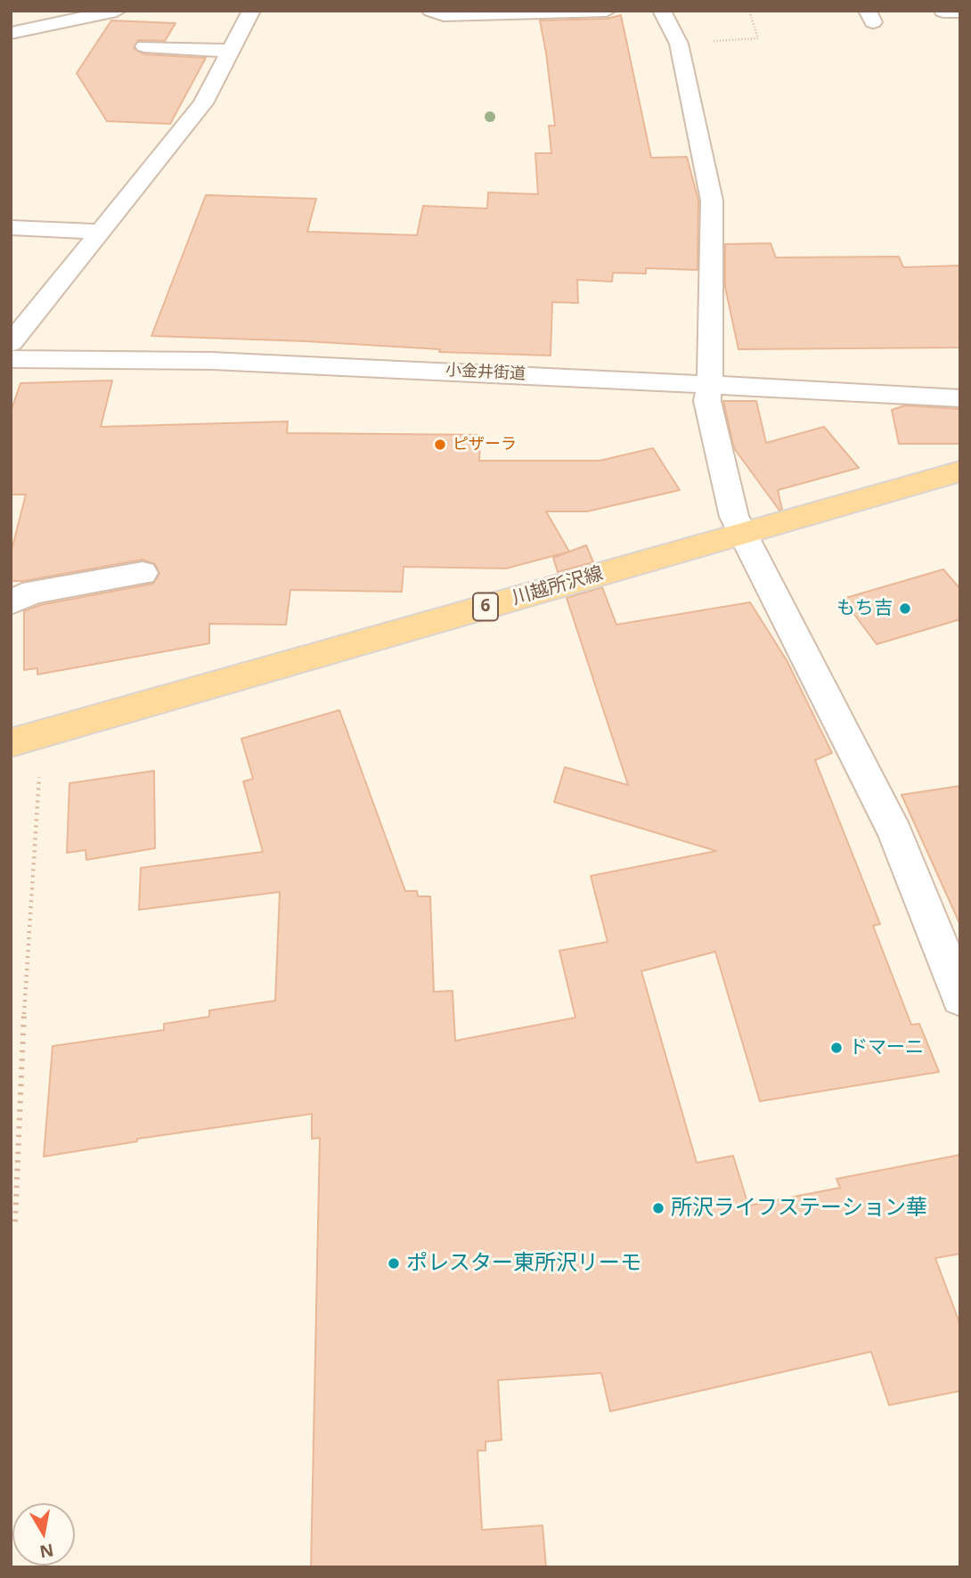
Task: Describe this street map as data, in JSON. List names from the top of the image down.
{
  "streets": {
    "main road": ["川越所沢線", "6"],
    "street": ["小金井街道"]
  },
  "places": [
    "ピザーラ",
    "もち吉",
    "ドマーニ",
    "所沢ライフステーション華",
    "ポレスター東所沢リーモ"
  ],
  "north": "bottom"
}
